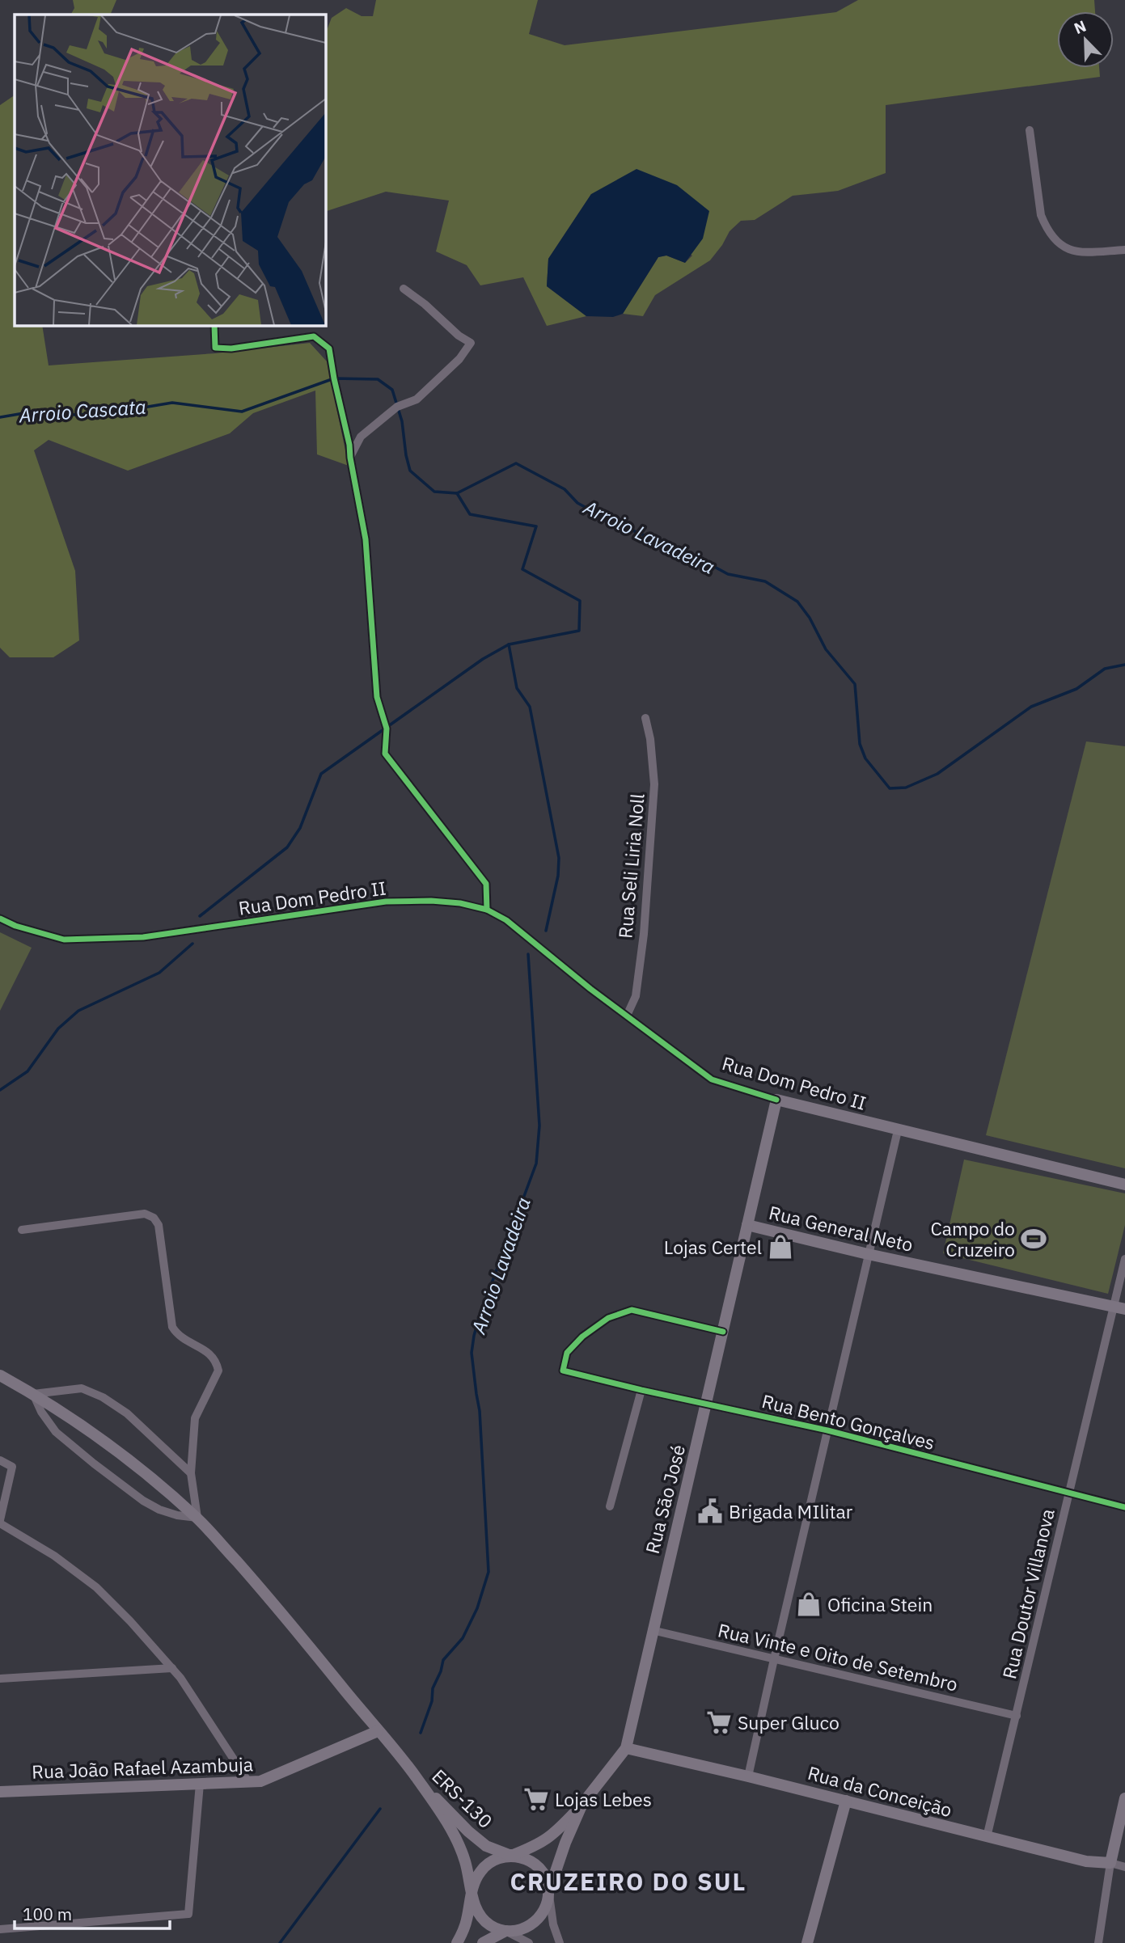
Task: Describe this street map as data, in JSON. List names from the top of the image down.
{
  "streets": {
    "main road": [
      "Rua Dom Pedro II",
      "Rua General Neto",
      "Rua São José",
      "Rua João Rafael Azambuja",
      "Rua da Conceição",
      "ERS-130"
    ],
    "street": [
      "Rua Seli Liria Noll",
      "Rua Bento Gonçalves",
      "Rua Doutor Villanova",
      "Rua Vinte e Oito de Setembro"
    ]
  },
  "crossings": [
    ["Rua Seli Liria Noll", "Rua Dom Pedro II"],
    ["Rua Dom Pedro II", "Rua São José"],
    ["Rua General Neto", "Rua São José"],
    ["Rua General Neto", "Rua Doutor Villanova"],
    ["Rua Bento Gonçalves", "Rua São José"],
    ["Rua Bento Gonçalves", "Rua Doutor Villanova"],
    ["Rua São José", "Rua Vinte e Oito de Setembro"],
    ["Rua São José", "Rua da Conceição"],
    ["Rua São José", "ERS-130"],
    ["Rua Doutor Villanova", "Rua Vinte e Oito de Setembro"],
    ["Rua Doutor Villanova", "Rua da Conceição"],
    ["Rua João Rafael Azambuja", "ERS-130"]
  ],
  "districts": ["CRUZEIRO DO SUL"],
  "water": ["Arroio Cascata", "Arroio Lavadeira"],
  "places": {
    "sports": ["Campo do Cruzeiro"],
    "shop": ["Lojas Certel", "Oficina Stein"],
    "public building": ["Brigada MIlitar"],
    "supermarket": ["Super Gluco", "Lojas Lebes"]
  },
  "scale_bar": "100 m",
  "north": "top left"
}
